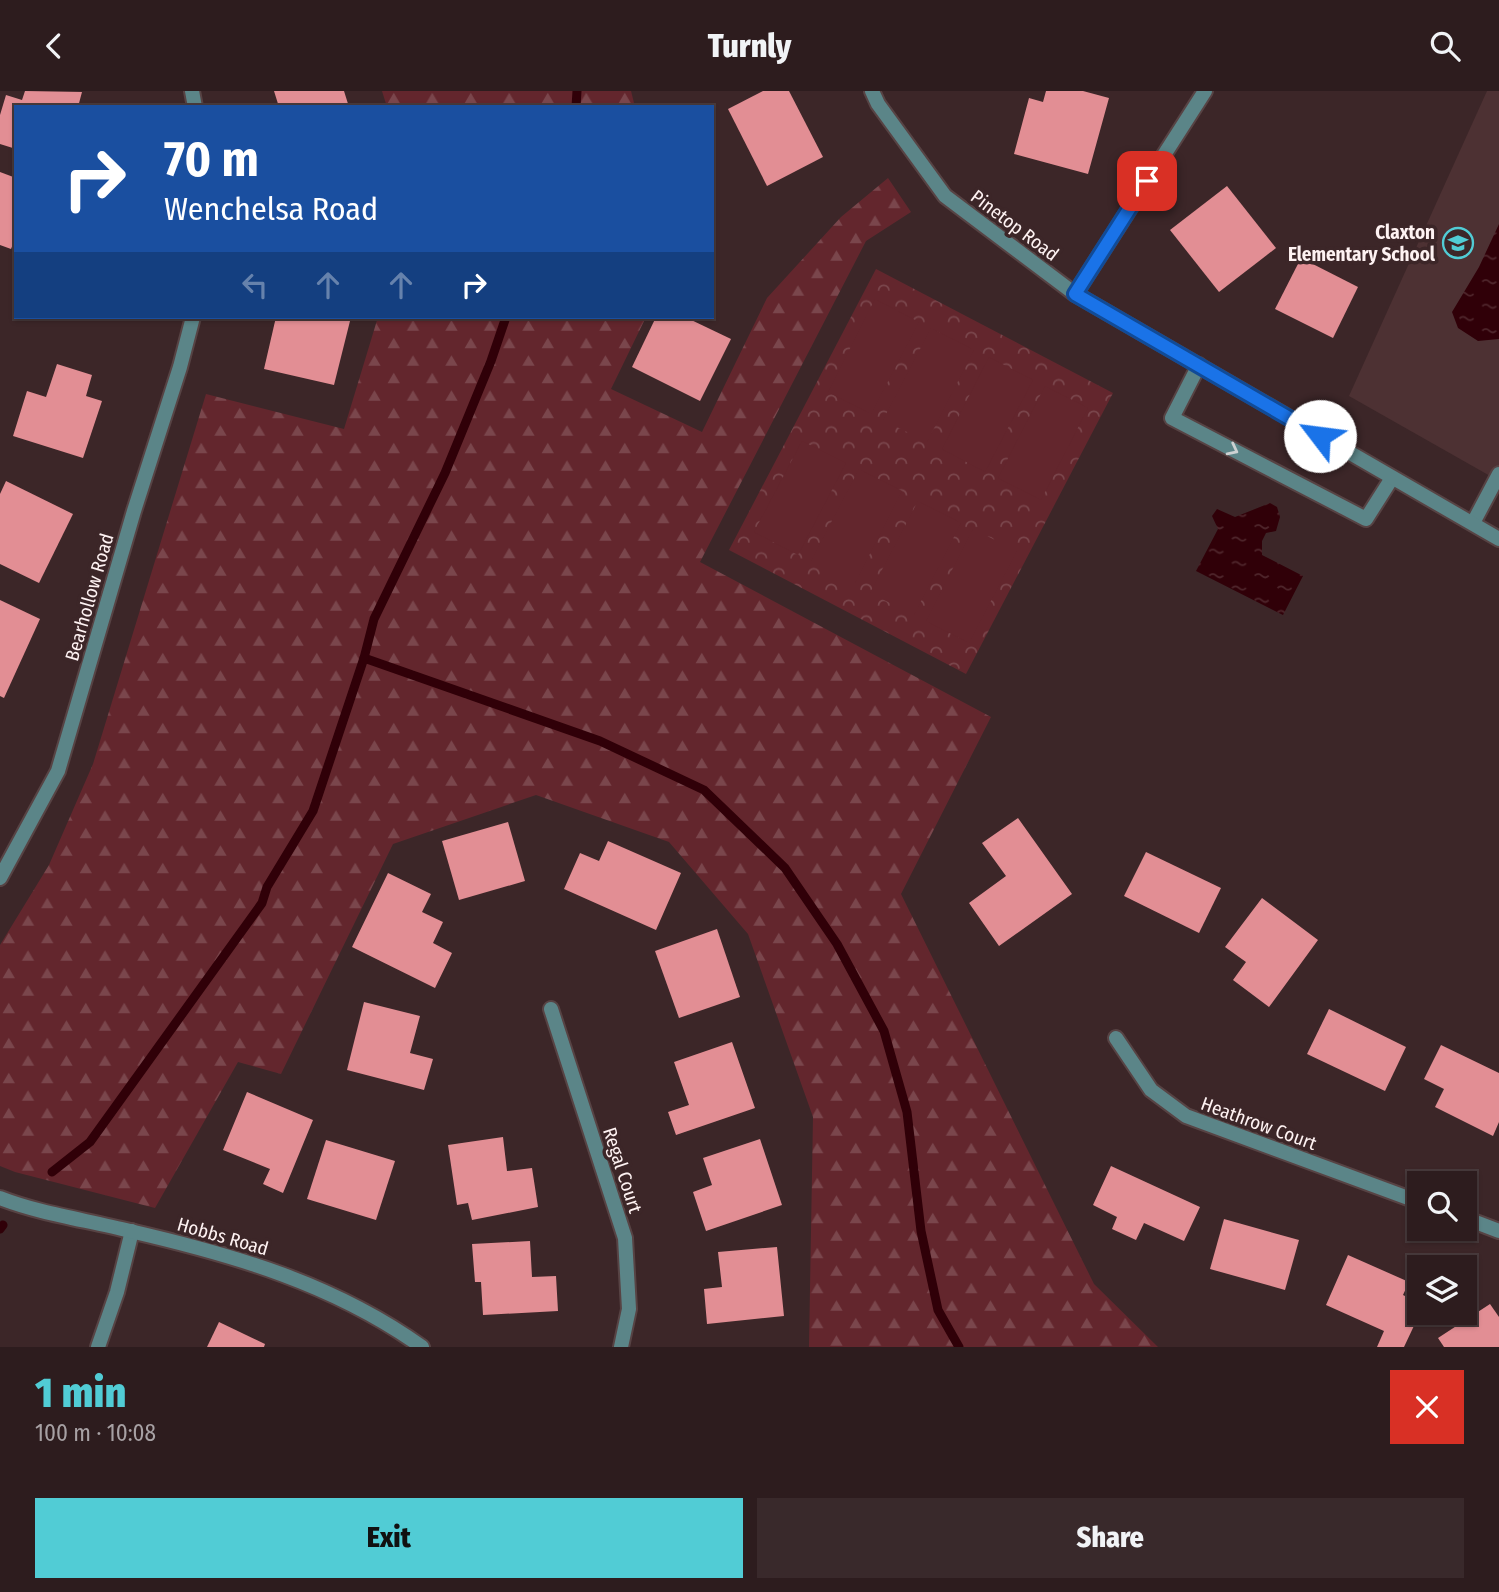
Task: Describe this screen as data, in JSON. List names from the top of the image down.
{
  "streets": {
    "street": [
      "Pinetop Road",
      "Bearhollow Road",
      "Heathrow Court",
      "Regal Court",
      "Hobbs Road"
    ]
  },
  "places": {
    "school or university": ["Claxton Elementary School"]
  },
  "page": {
    "header": "Turnly",
    "turn": ["70 m", "Wenchelsa Road"],
    "heading": ["1 min", "100 m · 10:08"],
    "buttons": ["Exit", "Share"]
  }
}
